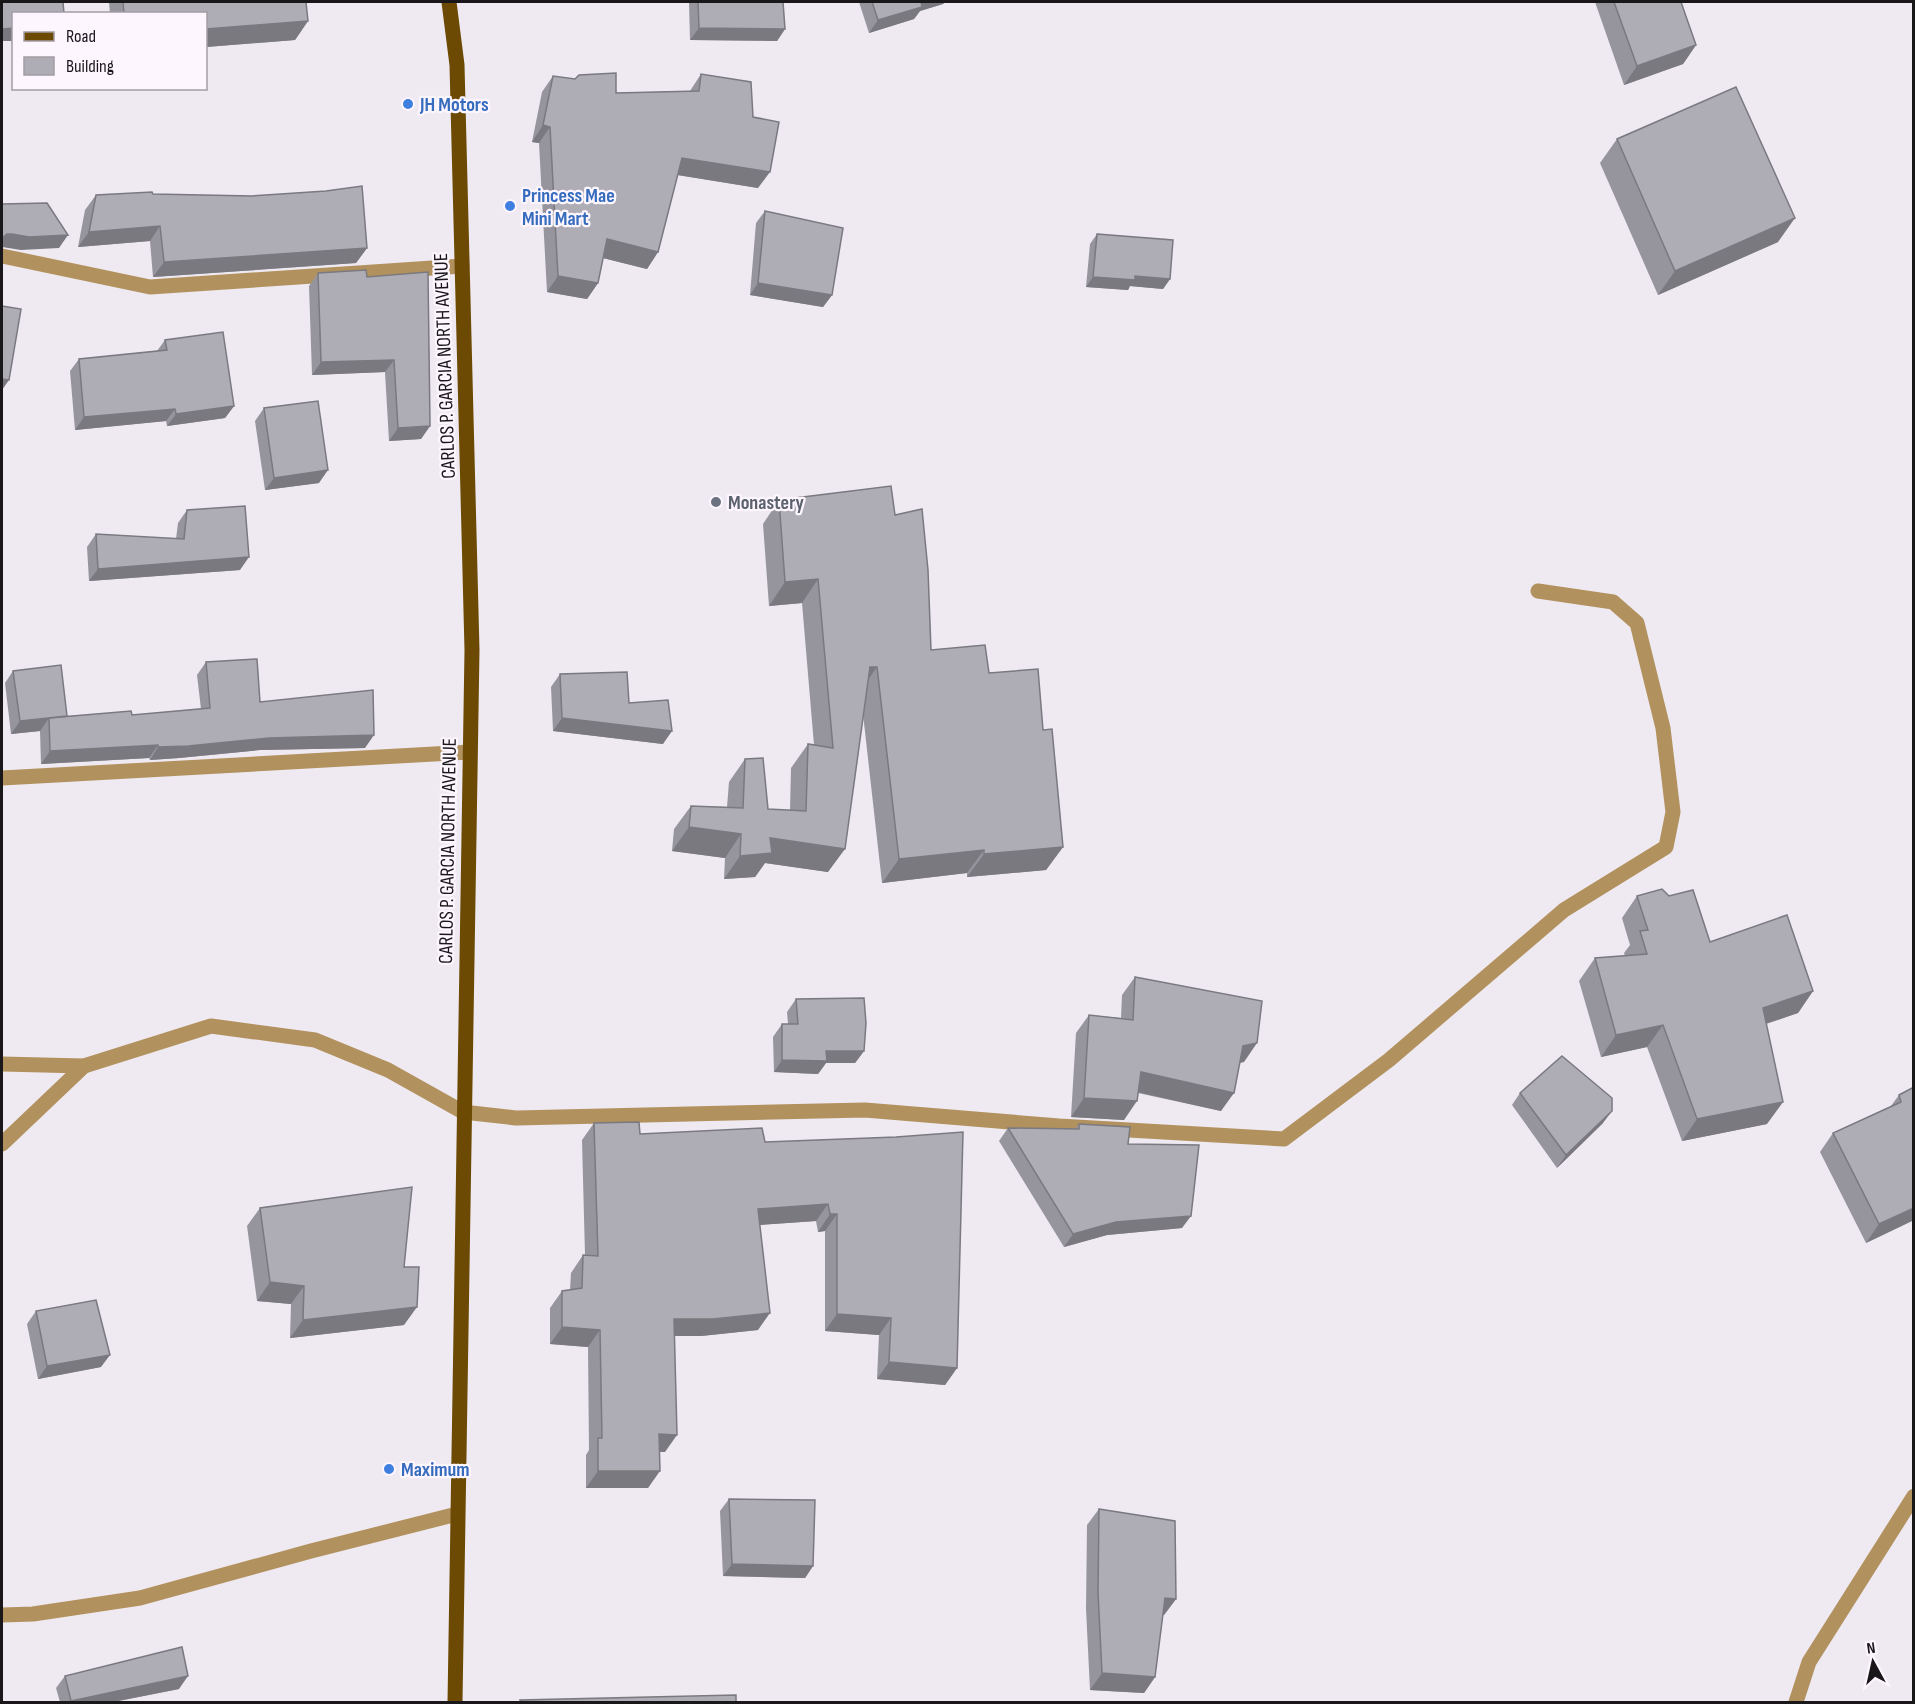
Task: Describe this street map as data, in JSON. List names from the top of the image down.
{
  "streets": {
    "main road": ["CARLOS P. GARCIA NORTH AVENUE"]
  },
  "places": [
    "JH Motors",
    "Princess Mae Mini Mart",
    "Monastery",
    "Maximum"
  ],
  "legend": ["Road", "Building"],
  "north": "top"
}
